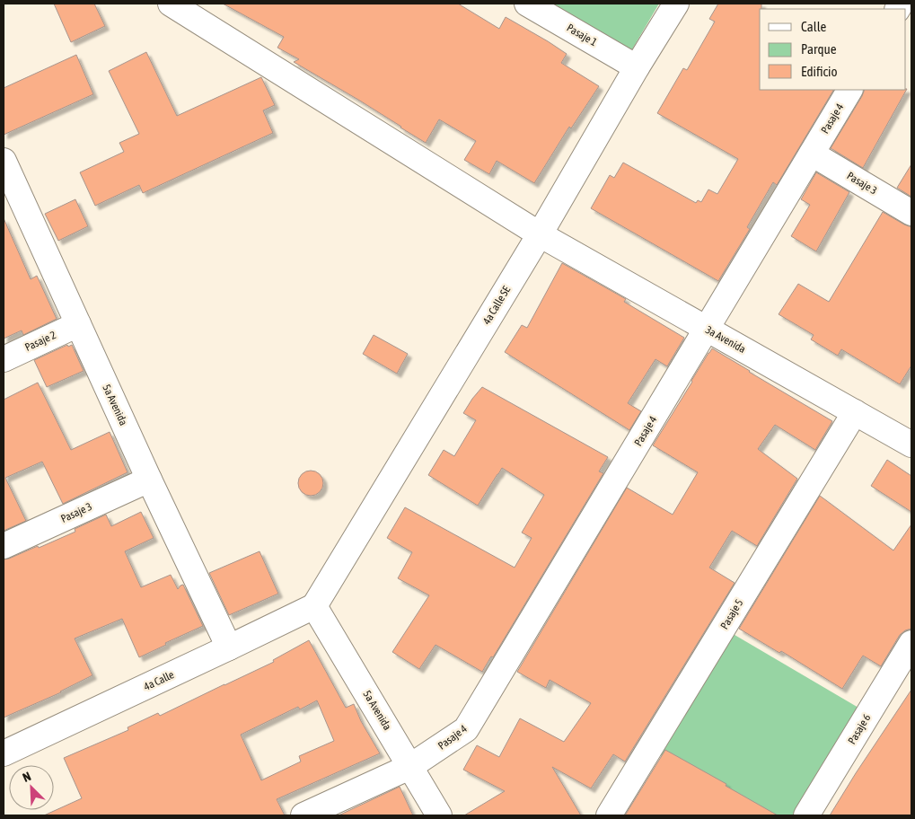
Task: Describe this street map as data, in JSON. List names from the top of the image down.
{
  "streets": {
    "street": [
      "Pasaje 1",
      "Pasaje 4",
      "Pasaje 3",
      "4a Calle SE",
      "3a Avenida",
      "Pasaje 2",
      "5a Avenida",
      "Pasaje 5",
      "4a Calle",
      "Pasaje 6"
    ]
  },
  "crossings": [
    ["Pasaje 1", "4a Calle SE"],
    ["Pasaje 4", "Pasaje 3"],
    ["Pasaje 4", "3a Avenida"],
    ["Pasaje 4", "5a Avenida"],
    ["Pasaje 3", "5a Avenida"],
    ["4a Calle SE", "3a Avenida"],
    ["4a Calle SE", "5a Avenida"],
    ["4a Calle SE", "4a Calle"],
    ["3a Avenida", "Pasaje 5"],
    ["Pasaje 2", "5a Avenida"],
    ["5a Avenida", "4a Calle"]
  ],
  "legend": ["Calle", "Parque", "Edificio"],
  "north": "top left"
}
